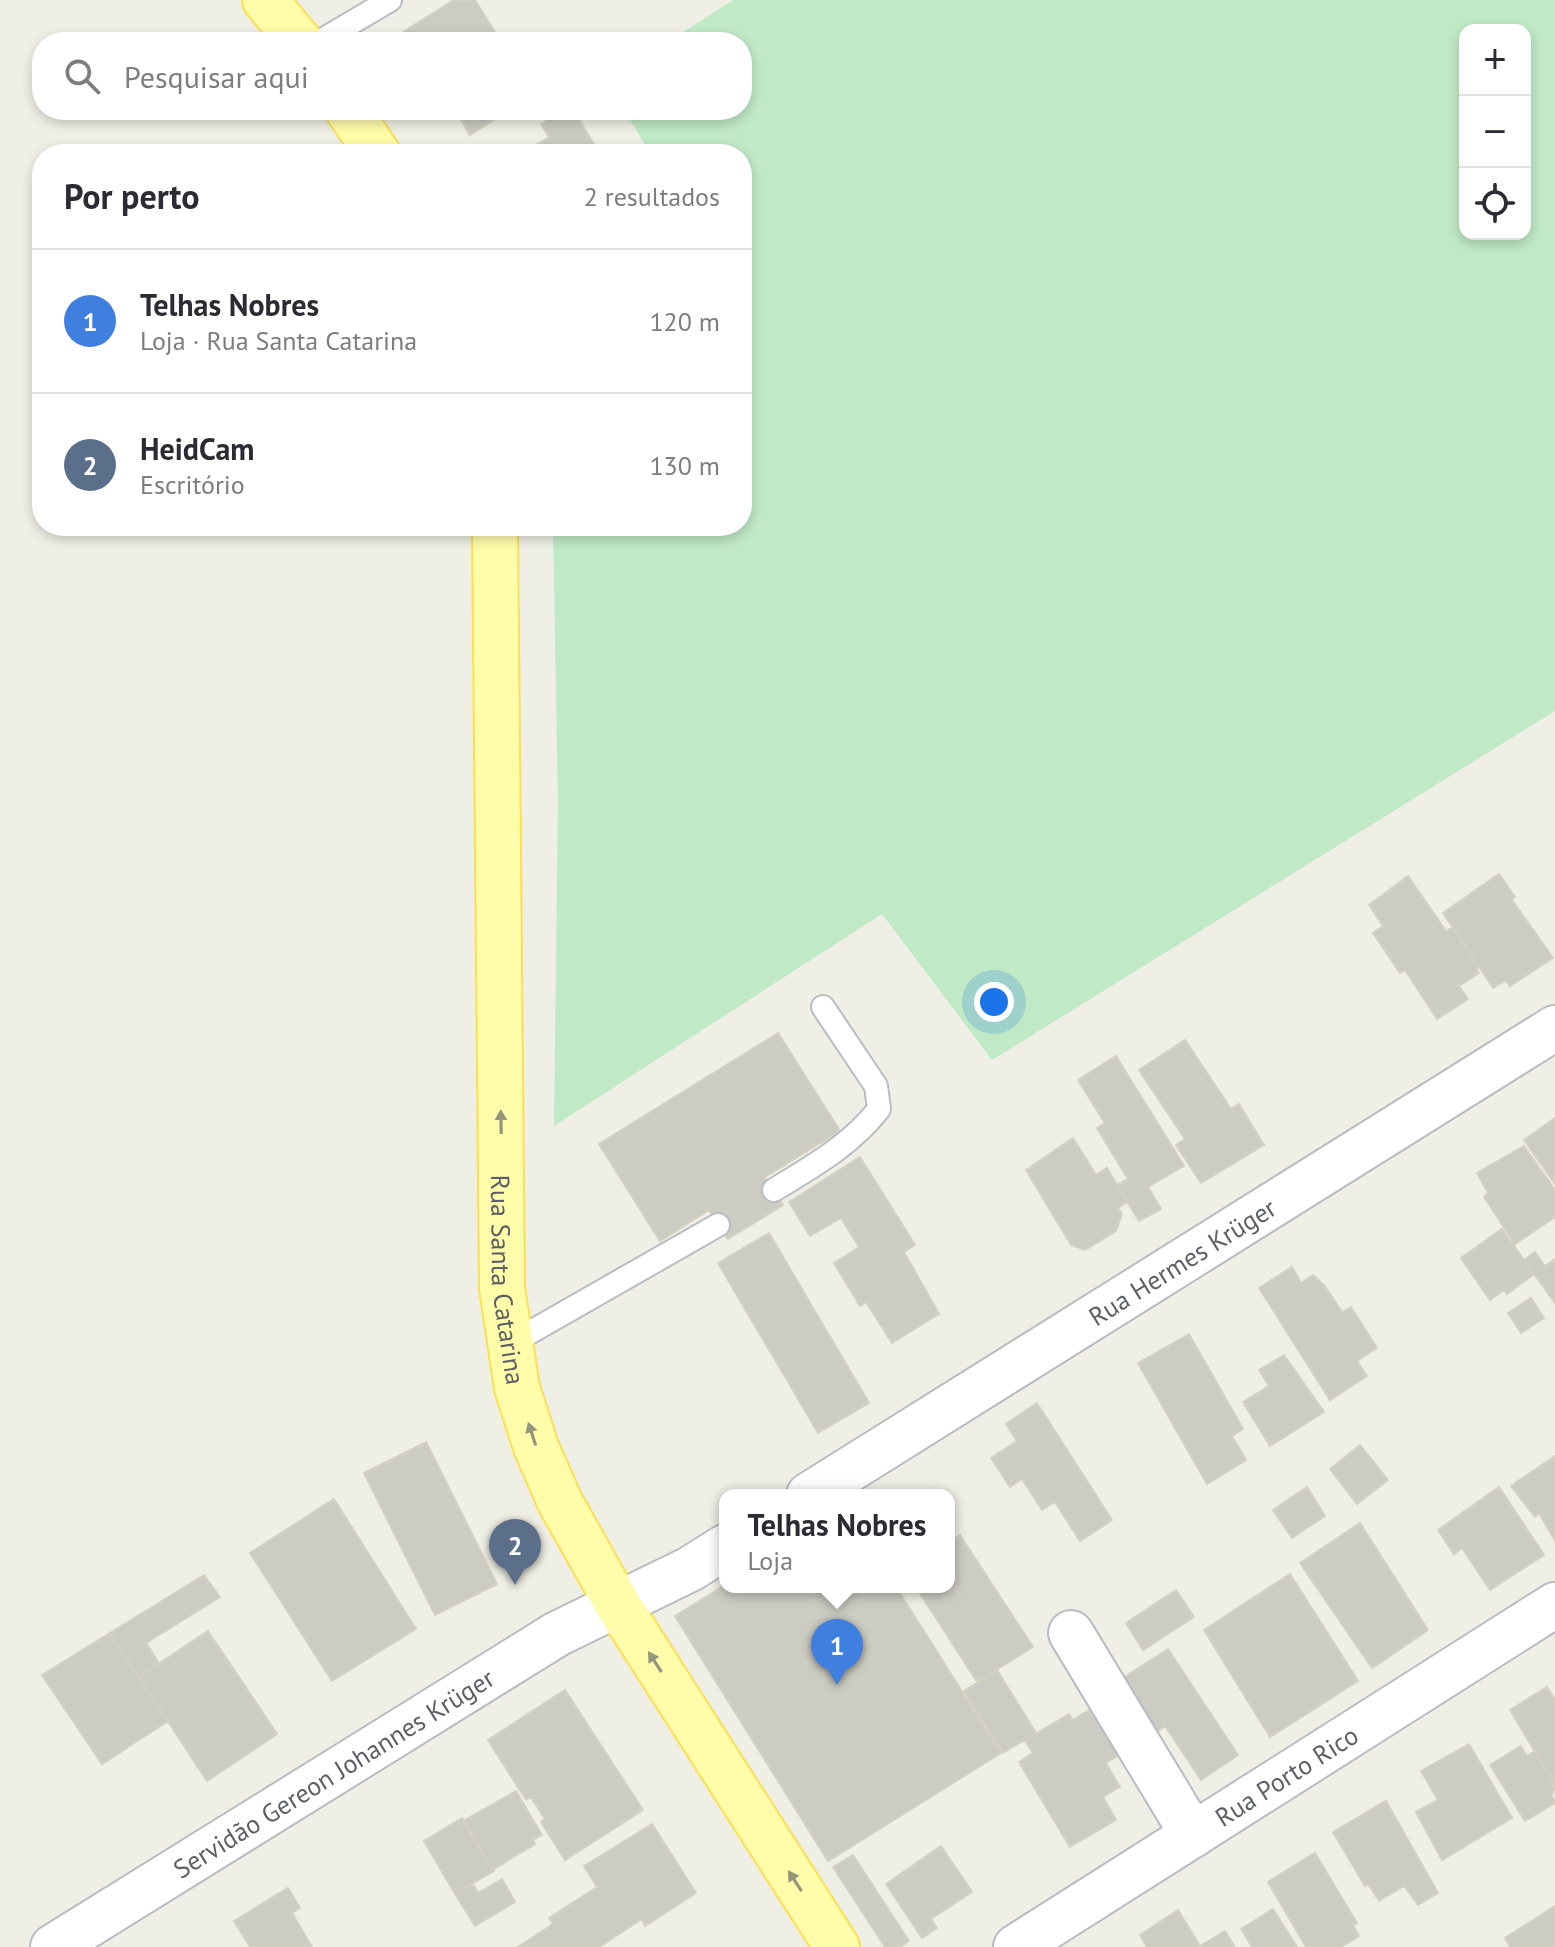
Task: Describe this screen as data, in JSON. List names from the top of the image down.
{
  "streets": {
    "main road": ["Rua Santa Catarina"],
    "street": ["Rua Hermes Krüger", "Servidão Gereon Johannes Krüger", "Rua Porto Rico"]
  },
  "crossings": [
    ["Rua Santa Catarina", "Servidão Gereon Johannes Krüger"]
  ],
  "one_way": ["Rua Santa Catarina"],
  "page": {
    "map_buttons": ["+", "−"],
    "search": "Pesquisar aqui",
    "heading": ["Por perto", "2 resultados"],
    "list": [
      {
        "mark": "1",
        "name": "Telhas Nobres",
        "note": "Loja · Rua Santa Catarina",
        "value": "120 m"
      },
      {
        "mark": "2",
        "name": "HeidCam",
        "note": "Escritório",
        "value": "130 m"
      }
    ],
    "popup": ["Telhas Nobres", "Loja"],
    "pins": ["2", "1"]
  }
}
